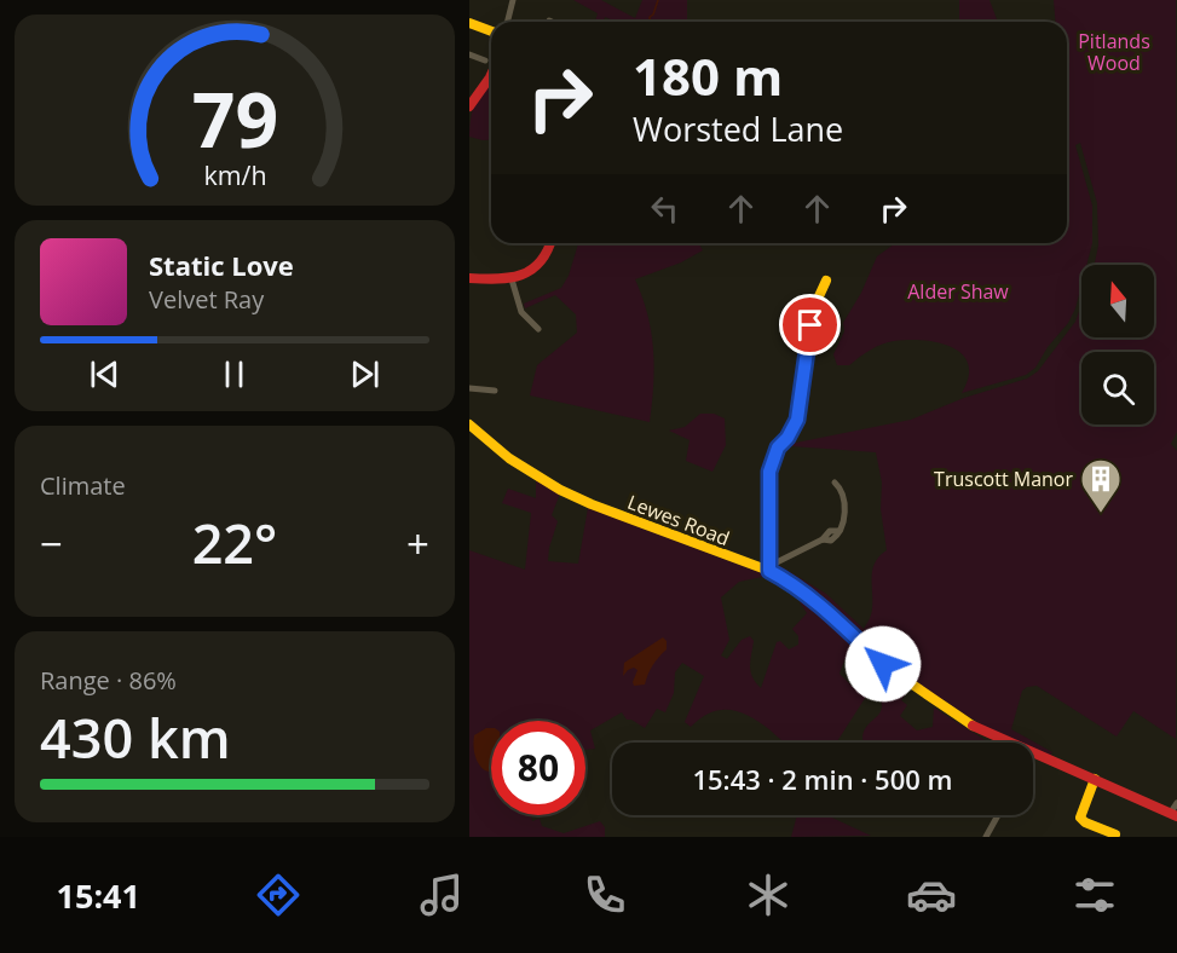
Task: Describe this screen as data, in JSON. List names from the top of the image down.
{
  "streets": {
    "main road": ["Lewes Road"]
  },
  "parks": ["Pitlands Wood", "Alder Shaw"],
  "places": {
    "building": ["Truscott Manor"]
  },
  "north": "top",
  "page": {
    "turn": ["180 m", "Worsted Lane"],
    "song": ["Static Love", "Velvet Ray"],
    "tile": [
      "Climate",
      ["Range · 86%", "430 km"]
    ],
    "heat": ["−", "22°", "+"],
    "limit": "80",
    "trip": "15:43 · 2 min · 500 m",
    "tabs": "15:41",
    "gauge": ["79", "km/h"]
  }
}
